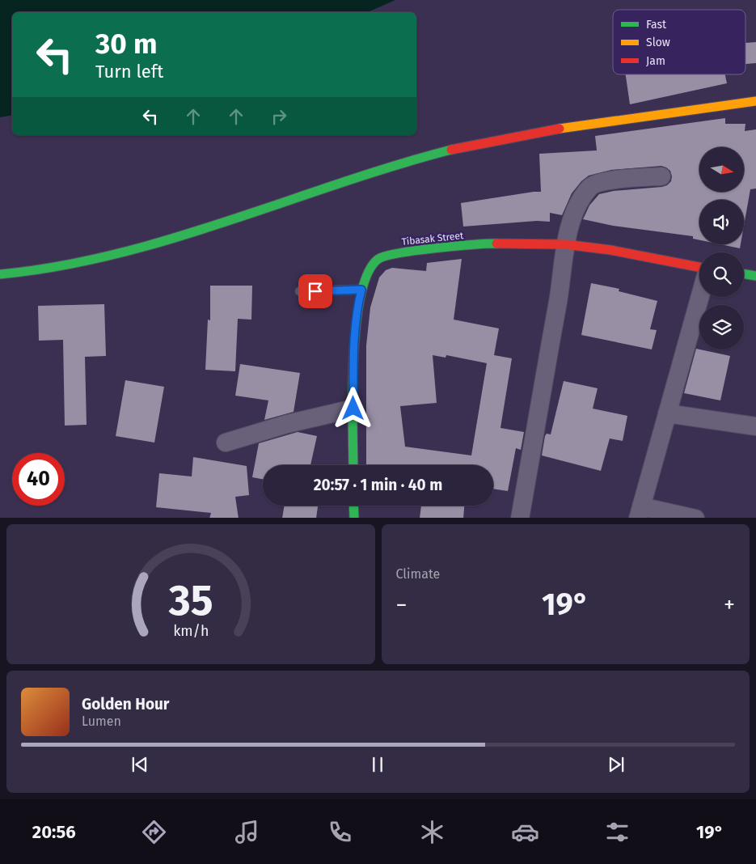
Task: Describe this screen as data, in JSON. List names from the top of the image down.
{
  "streets": {
    "street": ["Tibasak Street"]
  },
  "legend": ["Fast", "Slow", "Jam"],
  "north": "right",
  "page": {
    "turn": ["30 m", "Turn left"],
    "limit": "40",
    "trip": "20:57 · 1 min · 40 m",
    "tile": "Climate",
    "heat": ["−", "19°", "+"],
    "song": ["Golden Hour", "Lumen"],
    "tabs": ["20:56", "19°"],
    "gauge": ["35", "km/h"]
  }
}
